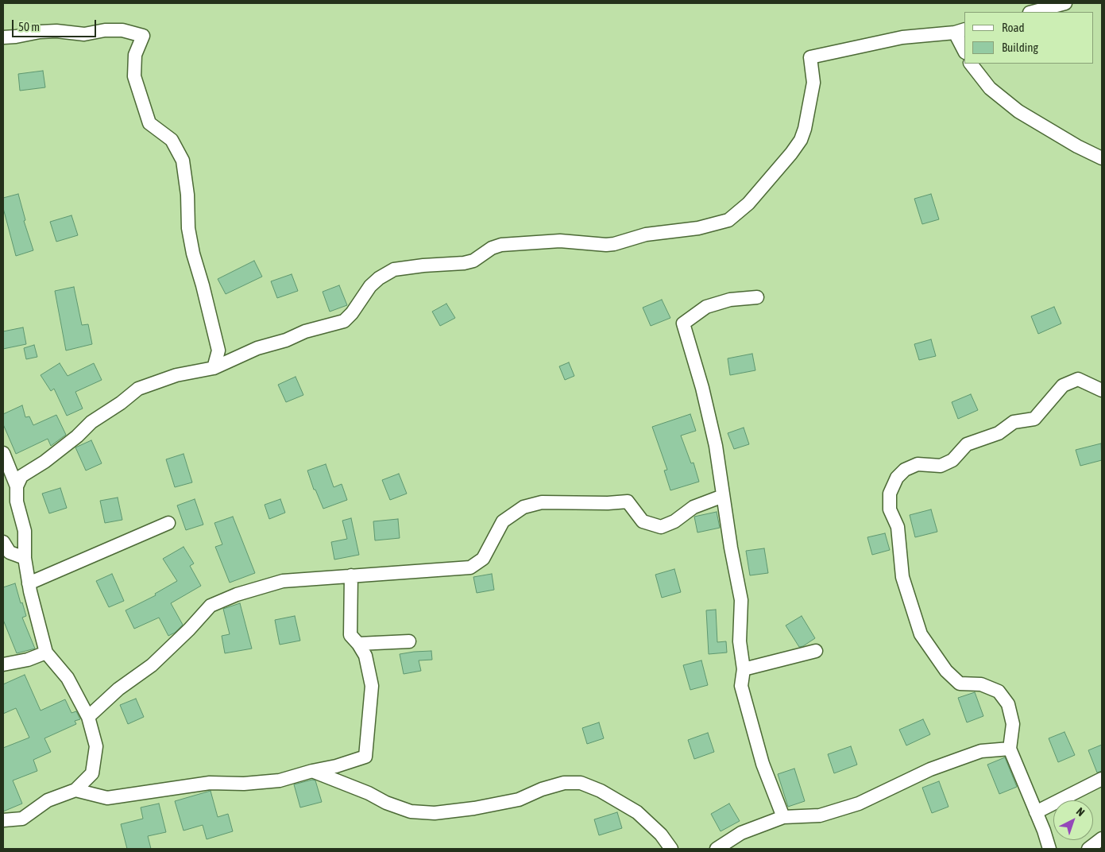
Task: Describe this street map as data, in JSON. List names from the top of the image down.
{
  "legend": ["Road", "Building"],
  "scale_bar": "50 m",
  "north": "top right"
}
